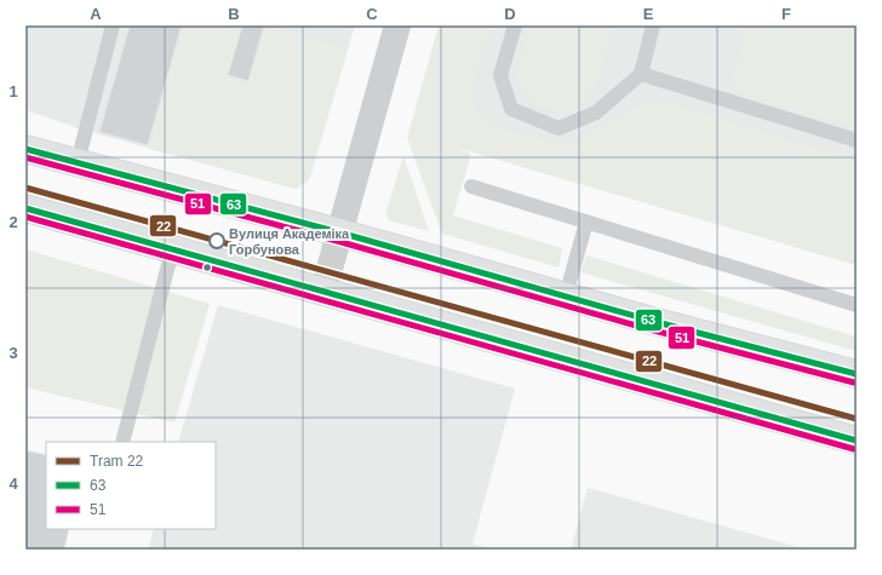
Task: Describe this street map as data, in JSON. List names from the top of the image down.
{
  "places": ["Вулиця Академіка Горбунова"],
  "lines": ["transit line 63", "transit line 51", "tram line 22"],
  "legend": ["Tram 22", "63", "51"],
  "grid": {
    "columns": [
      "A",
      "B",
      "C",
      "D",
      "E",
      "F"
    ],
    "rows": [
      "1",
      "2",
      "3",
      "4"
    ]
  }
}
